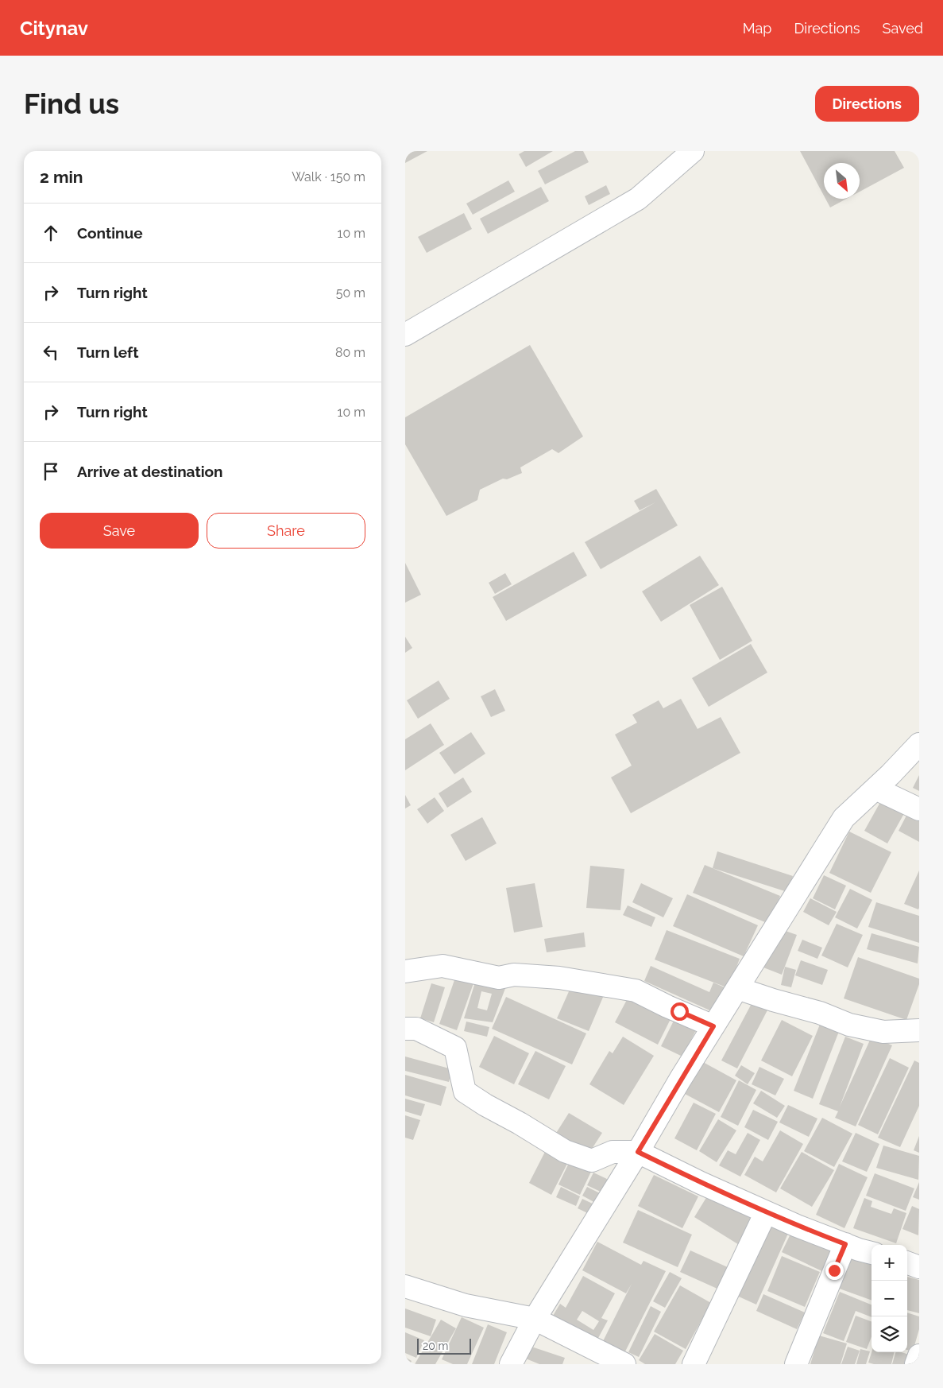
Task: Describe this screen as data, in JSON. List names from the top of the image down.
{
  "scale_bar": "20 m",
  "north": "bottom right",
  "page": {
    "header": "Citynav",
    "nav": ["Map", "Directions", "Saved"],
    "buttons": [
      "Directions",
      ["Save", "Share"]
    ],
    "title": "Find us",
    "heading": ["2 min", "Walk · 150 m"],
    "list": [
      ["Continue", "10 m"],
      ["Turn right", "50 m"],
      ["Turn left", "80 m"],
      ["Turn right", "10 m"],
      "Arrive at destination"
    ],
    "map_buttons": ["+", "−"],
    "scale": "20 m"
  }
}
